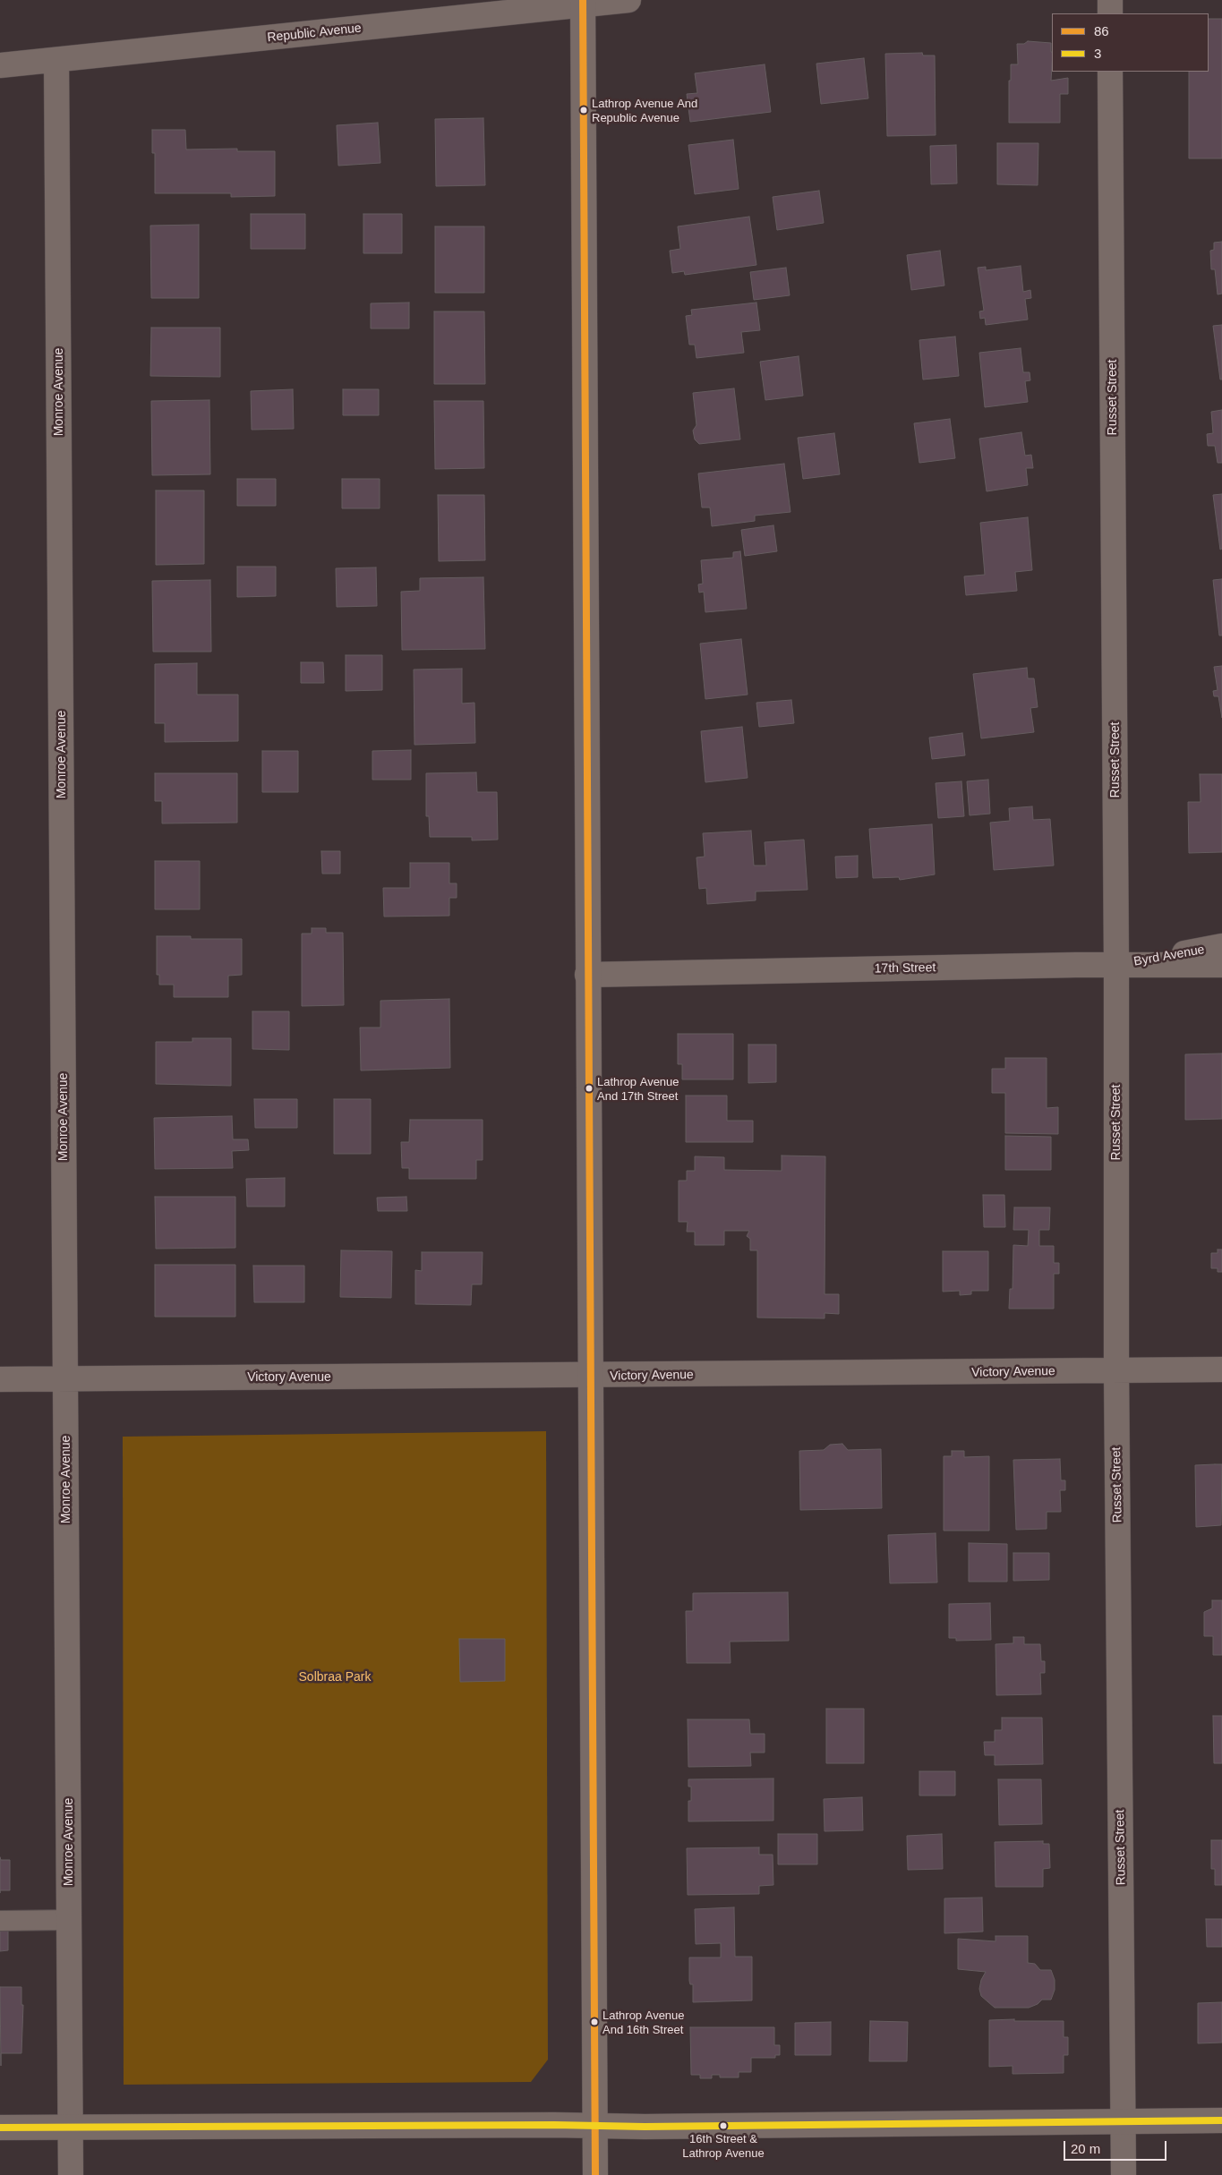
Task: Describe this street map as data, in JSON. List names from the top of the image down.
{
  "streets": {
    "street": [
      "Republic Avenue",
      "Monroe Avenue",
      "Russet Street",
      "Byrd Avenue",
      "17th Street",
      "Victory Avenue"
    ]
  },
  "crossings": [
    ["Republic Avenue", "Monroe Avenue"],
    ["Monroe Avenue", "Victory Avenue"],
    ["Russet Street", "Byrd Avenue"],
    ["Russet Street", "17th Street"],
    ["Russet Street", "Victory Avenue"],
    ["Byrd Avenue", "17th Street"]
  ],
  "parks": ["Solbraa Park"],
  "places": [
    "Lathrop Avenue And Republic Avenue",
    "Lathrop Avenue And 17th Street",
    "Lathrop Avenue And 16th Street",
    "16th Street & Lathrop Avenue"
  ],
  "lines": ["transit line 86", "transit line 3"],
  "legend": ["86", "3"],
  "scale_bar": "20 m"
}
